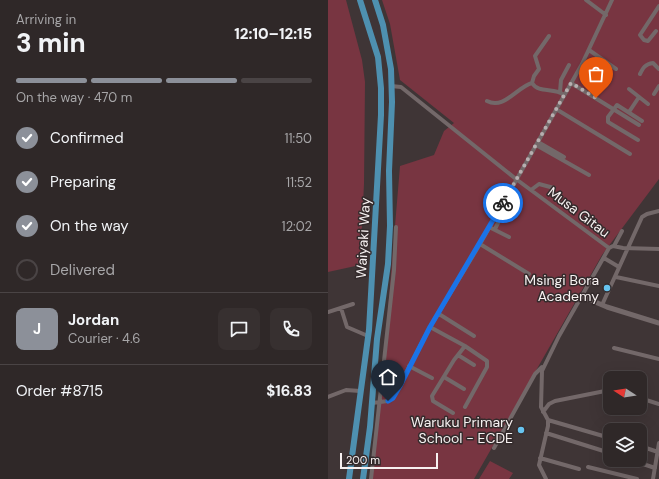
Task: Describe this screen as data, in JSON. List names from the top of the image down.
{
  "streets": {
    "highway": ["Waiyaki Way"],
    "street": ["Musa Gitau"]
  },
  "crossings": [
    ["Musa Gitau", "Waiyaki Way"]
  ],
  "places": ["Msingi Bora Academy", "Waruku Primary School - ECDE"],
  "scale_bar": "200 m",
  "north": "left",
  "page": {
    "heading": ["3 min", "Arriving in", "12:10–12:15"],
    "panel": [
      "Jordan",
      "Courier · 4.6",
      "Order #8715",
      "$16.83"
    ],
    "bar": "On the way · 470 m",
    "list": [
      ["Confirmed", "11:50"],
      ["Preparing", "11:52"],
      ["On the way", "12:02"],
      "Delivered"
    ],
    "round": "J",
    "scale": "200 m"
  }
}
